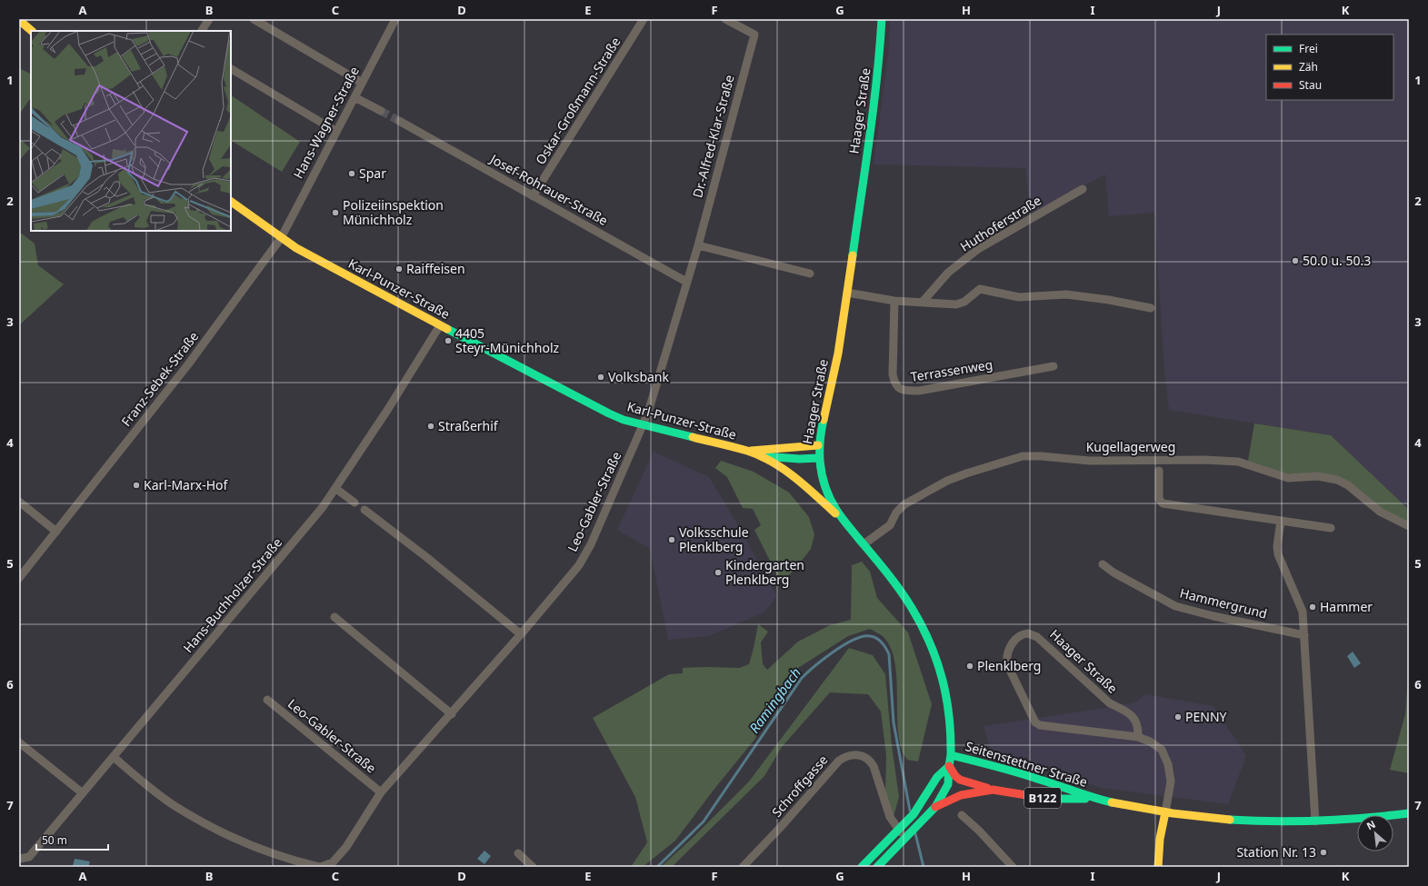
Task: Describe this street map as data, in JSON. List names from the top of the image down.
{
  "streets": {
    "main road": [
      "Haager Straße",
      "Karl-Punzer-Straße",
      "Seitenstettner Straße",
      "B122"
    ],
    "street": [
      "Oskar-Großmann-Straße",
      "Hans-Wagner-Straße",
      "Dr.-Alfred-Klar-Straße",
      "Josef-Rohrauer-Straße",
      "Huthoferstraße",
      "Terrassenweg",
      "Franz-Sebek-Straße",
      "Kugellagerweg",
      "Leo-Gabler-Straße",
      "Hans-Buchholzer-Straße",
      "Hammergrund",
      "Schroffgasse"
    ]
  },
  "crossings": [
    ["Oskar-Großmann-Straße", "Josef-Rohrauer-Straße"],
    ["Haager Straße", "Karl-Punzer-Straße"],
    ["Haager Straße", "Kugellagerweg"],
    ["Haager Straße", "Seitenstettner Straße"],
    ["Haager Straße", "B122"],
    ["Hans-Wagner-Straße", "Karl-Punzer-Straße"],
    ["Hans-Wagner-Straße", "Franz-Sebek-Straße"],
    ["Dr.-Alfred-Klar-Straße", "Josef-Rohrauer-Straße"],
    ["Dr.-Alfred-Klar-Straße", "Karl-Punzer-Straße"],
    ["Dr.-Alfred-Klar-Straße", "Leo-Gabler-Straße"],
    ["Karl-Punzer-Straße", "Franz-Sebek-Straße"],
    ["Karl-Punzer-Straße", "Leo-Gabler-Straße"],
    ["Karl-Punzer-Straße", "Hans-Buchholzer-Straße"],
    ["Leo-Gabler-Straße", "Hans-Buchholzer-Straße"],
    ["Seitenstettner Straße", "B122"],
    ["Schroffgasse", "B122"]
  ],
  "water": ["Ramingbach"],
  "places": [
    "Spar",
    "Polizeiinspektion Münichholz",
    "50.0 u. 50.3",
    "Raiffeisen",
    "4405 Steyr-Münichholz",
    "Volksbank",
    "Straßerhif",
    "Karl-Marx-Hof",
    "Volksschule Plenklberg",
    "Kindergarten Plenklberg",
    "Hammer",
    "Plenklberg",
    "PENNY",
    "Station Nr. 13"
  ],
  "legend": ["Frei", "Zäh", "Stau"],
  "scale_bar": "50 m",
  "north": "top left",
  "grid": {
    "columns": [
      "A",
      "B",
      "C",
      "D",
      "E",
      "F",
      "G",
      "H",
      "I",
      "J",
      "K"
    ],
    "rows": [
      "1",
      "2",
      "3",
      "4",
      "5",
      "6",
      "7"
    ]
  }
}
